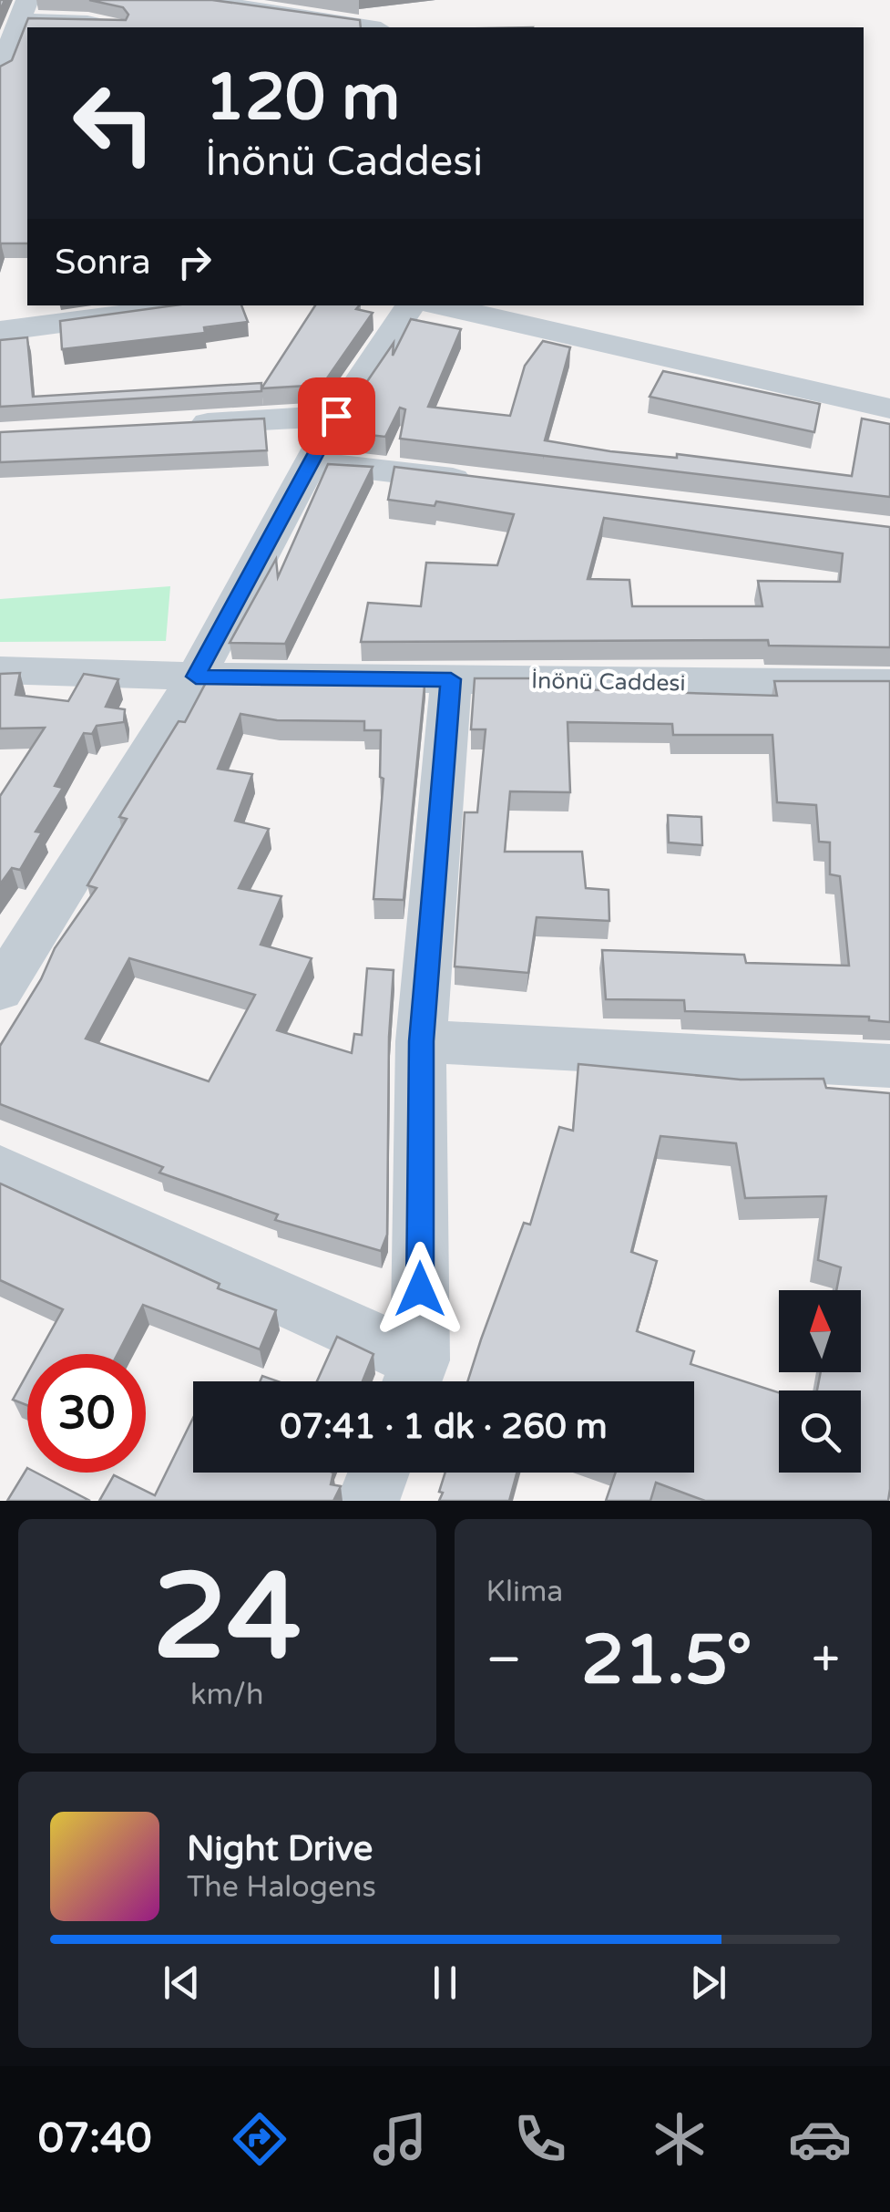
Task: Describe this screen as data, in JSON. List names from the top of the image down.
{
  "streets": {
    "street": ["İnönü Caddesi"]
  },
  "north": "top",
  "page": {
    "turn": ["120 m", "İnönü Caddesi"],
    "then": "Sonra",
    "limit": "30",
    "trip": "07:41 · 1 dk · 260 m",
    "tile": [
      ["24", "km/h"],
      "Klima"
    ],
    "heat": ["−", "21.5°", "+"],
    "song": ["Night Drive", "The Halogens"],
    "tabs": "07:40"
  }
}
